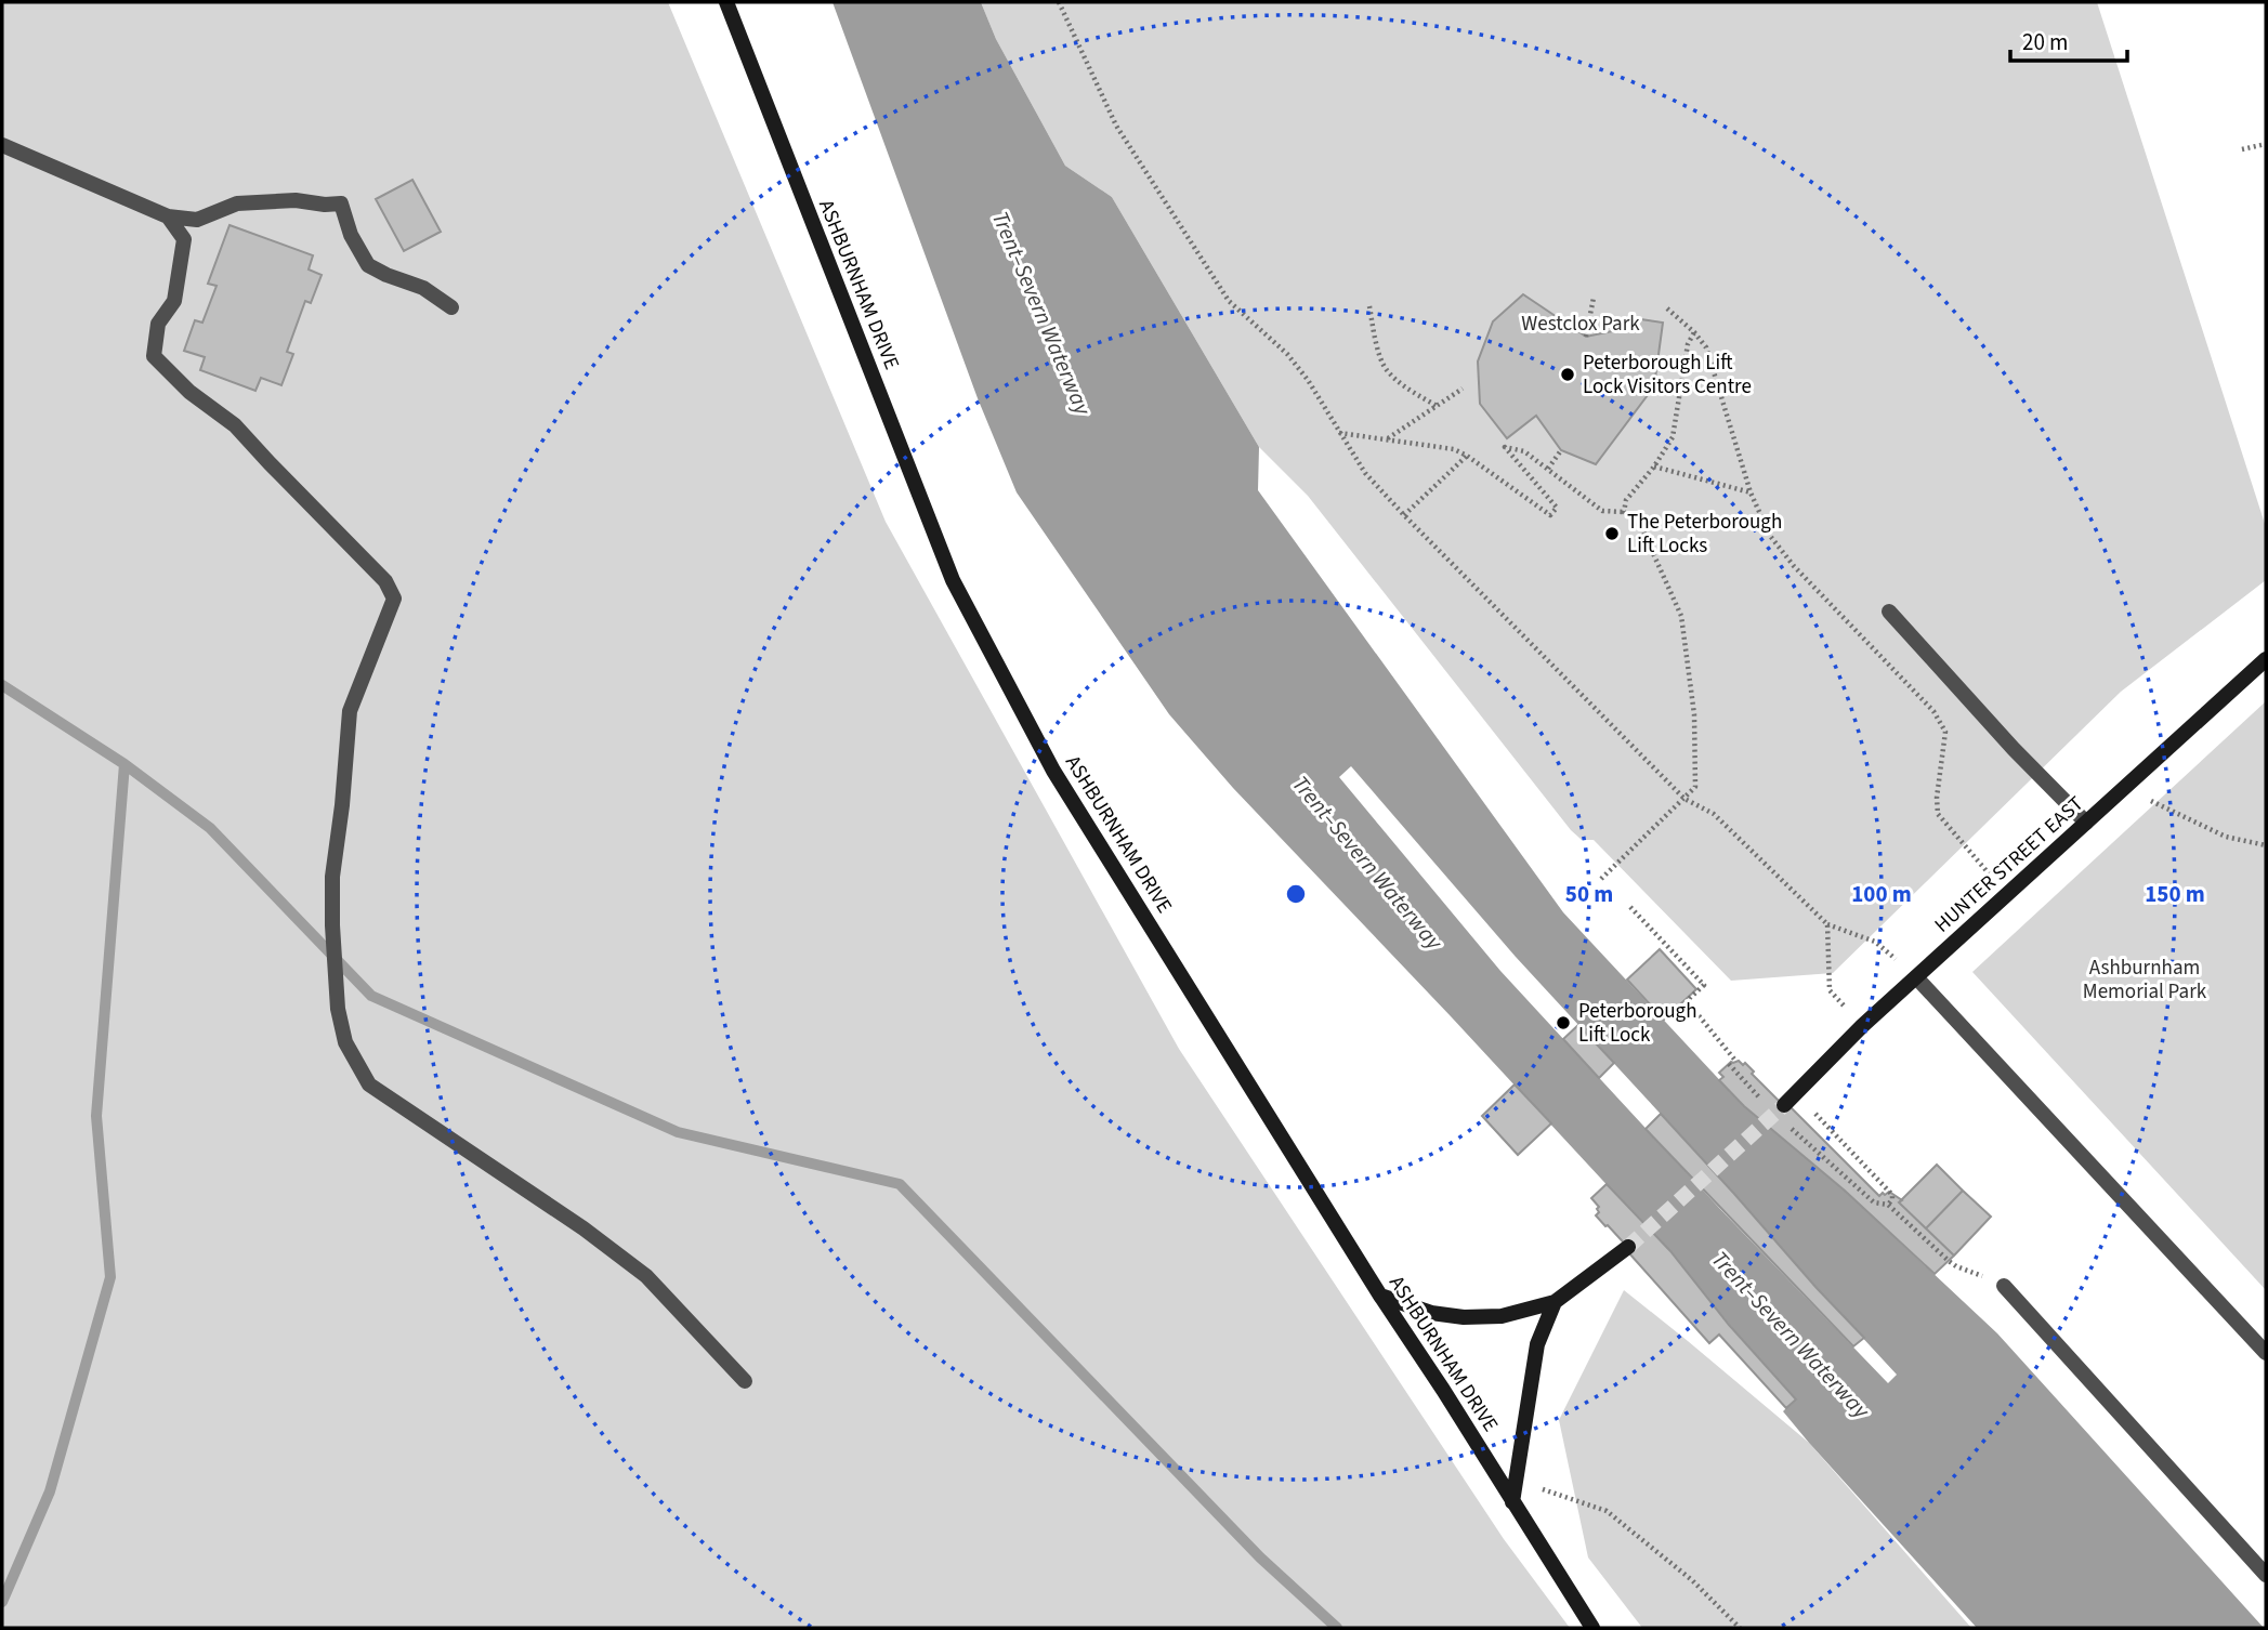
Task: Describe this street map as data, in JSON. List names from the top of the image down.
{
  "streets": {
    "street": ["ASHBURNHAM DRIVE", "HUNTER STREET EAST"]
  },
  "water": ["Trent–Severn Waterway"],
  "parks": ["Westclox Park", "Ashburnham Memorial Park"],
  "places": ["Peterborough Lift Lock Visitors Centre", "The Peterborough Lift Locks", "Peterborough Lift Lock"],
  "scale_bar": "20 m",
  "rings": ["50 m", "100 m", "150 m"]
}
